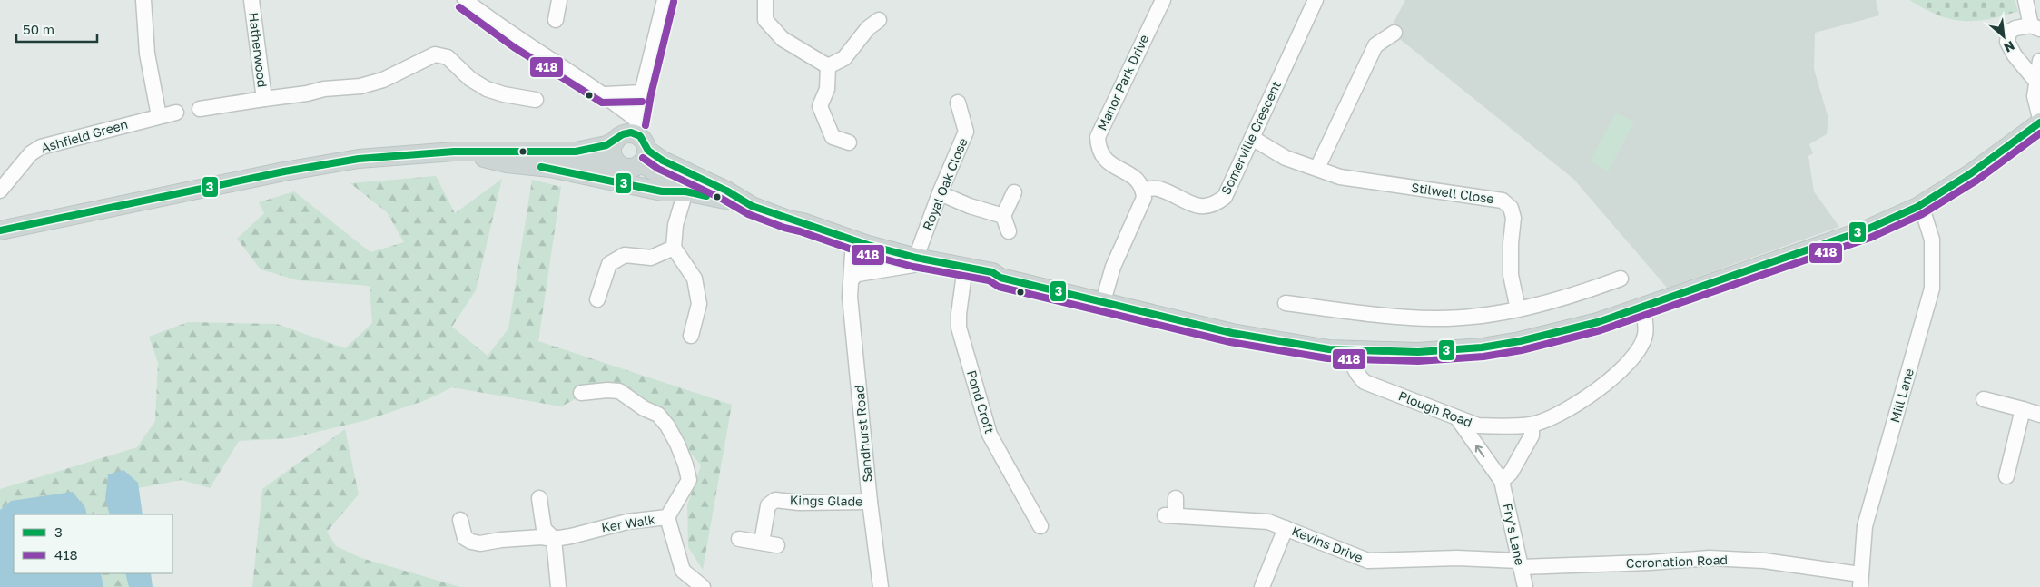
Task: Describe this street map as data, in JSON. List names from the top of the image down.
{
  "streets": {
    "street": [
      "Hatherwood",
      "Manor Park Drive",
      "Ashfield Green",
      "Somerville Crescent",
      "Royal Oak Close",
      "Stilwell Close",
      "Mill Lane",
      "Pond Croft",
      "Plough Road",
      "Sandhurst Road",
      "Kings Glade",
      "Ker Walk",
      "Fry's Lane",
      "Kevins Drive",
      "Coronation Road"
    ]
  },
  "crossings": [
    ["Manor Park Drive", "Somerville Crescent"],
    ["Somerville Crescent", "Stilwell Close"],
    ["Mill Lane", "Coronation Road"],
    ["Plough Road", "Fry's Lane"],
    ["Sandhurst Road", "Kings Glade"],
    ["Fry's Lane", "Kevins Drive"],
    ["Fry's Lane", "Coronation Road"],
    ["Kevins Drive", "Coronation Road"]
  ],
  "one_way": ["Fry's Lane"],
  "lines": ["transit line 418", "transit line 3"],
  "legend": ["3", "418"],
  "scale_bar": "50 m",
  "north": "bottom right"
}
